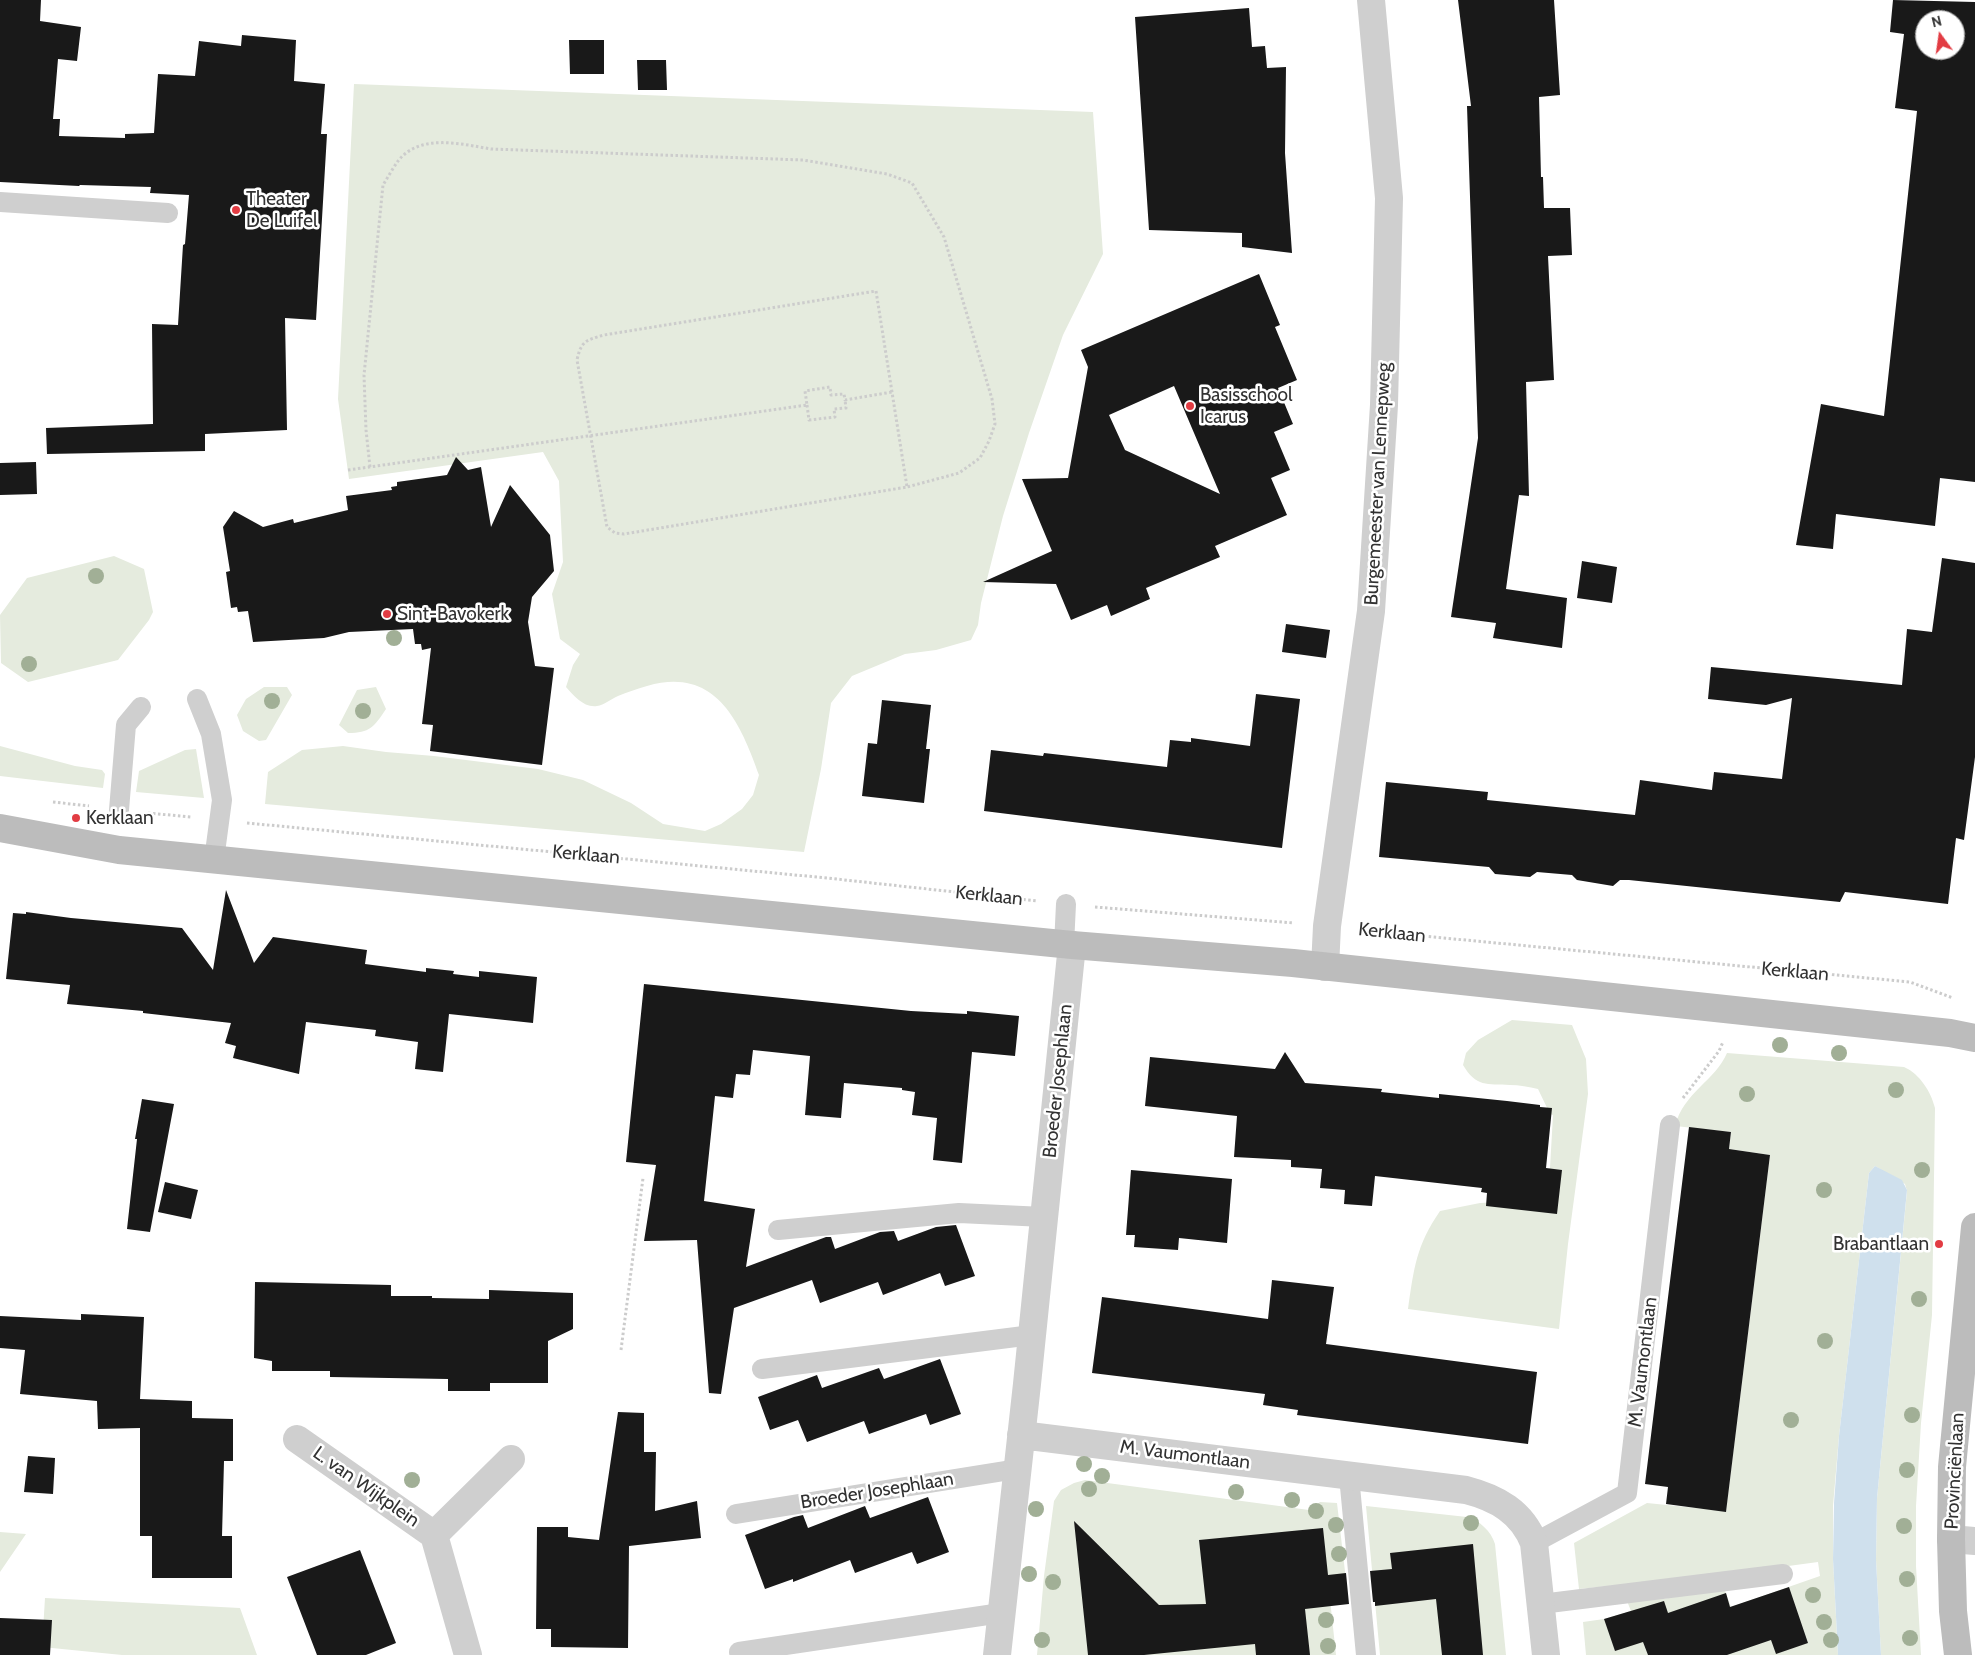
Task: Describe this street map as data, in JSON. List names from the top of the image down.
{
  "streets": {
    "street": [
      "Burgemeester van Lennepweg",
      "Broeder Josephlaan",
      "M. Vaumontlaan",
      "Provinciënlaan",
      "L. van Wijkplein"
    ],
    "path": ["Kerklaan"]
  },
  "crossings": [
    ["Burgemeester van Lennepweg", "Kerklaan"],
    ["Broeder Josephlaan", "M. Vaumontlaan"]
  ],
  "places": [
    "Theater De Luifel",
    "Basisschool Icarus",
    "Sint-Bavokerk",
    "Kerklaan",
    "Brabantlaan"
  ],
  "north": "top"
}
